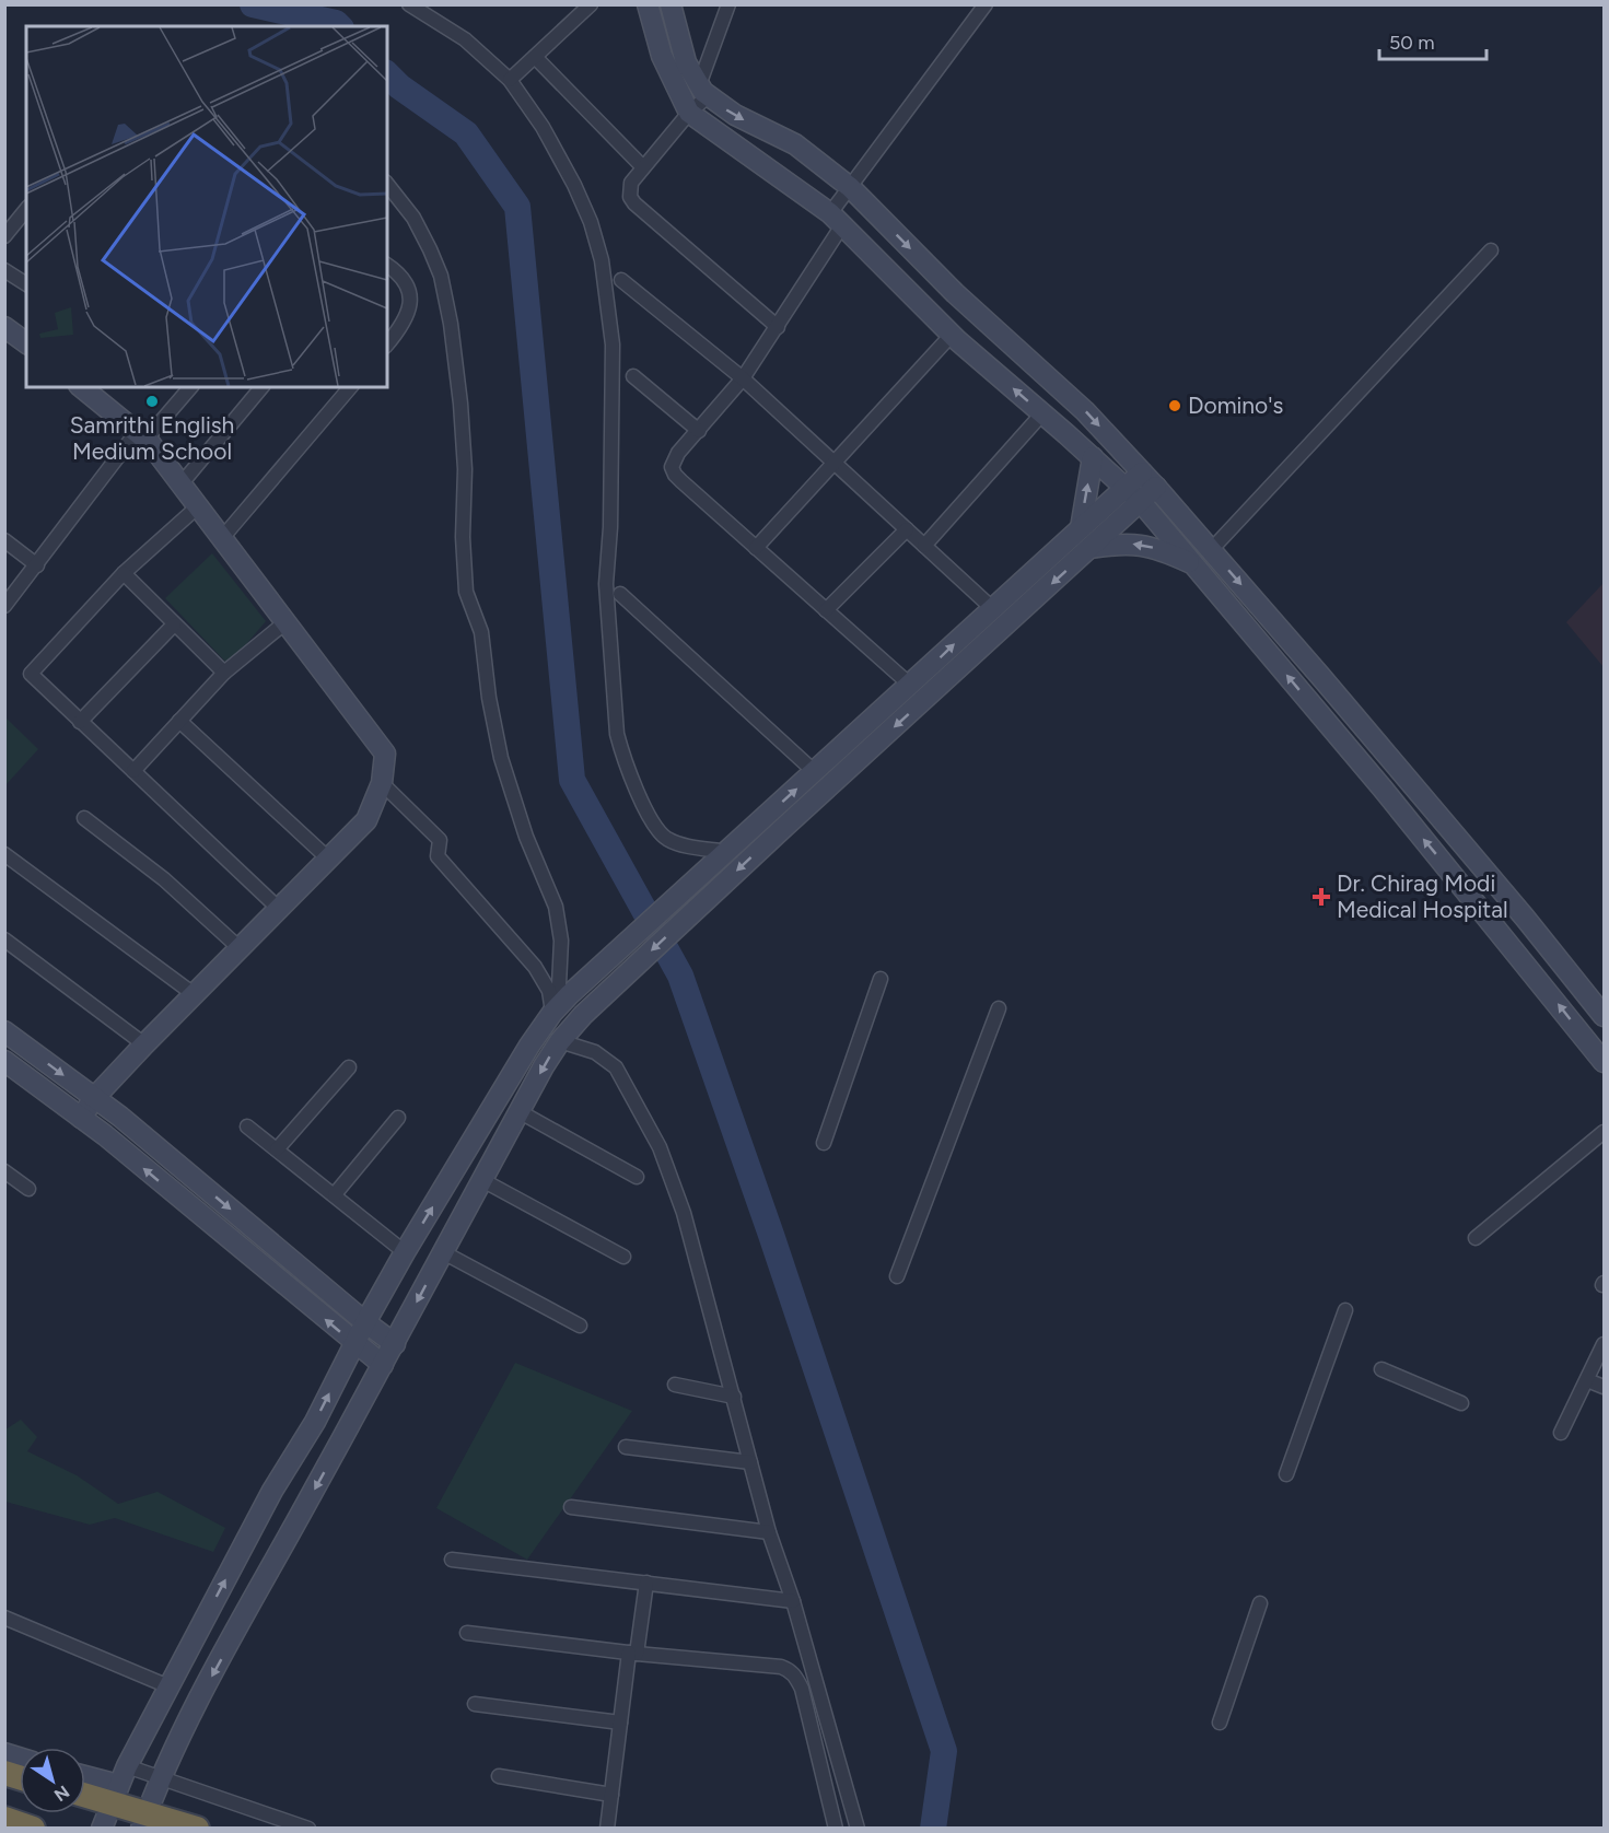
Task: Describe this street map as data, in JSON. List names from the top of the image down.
{
  "places": {
    "other": ["Samrithi English Medium School", "Domino's"],
    "health": ["Dr. Chirag Modi Medical Hospital"]
  },
  "scale_bar": "50 m",
  "north": "bottom right"
}
